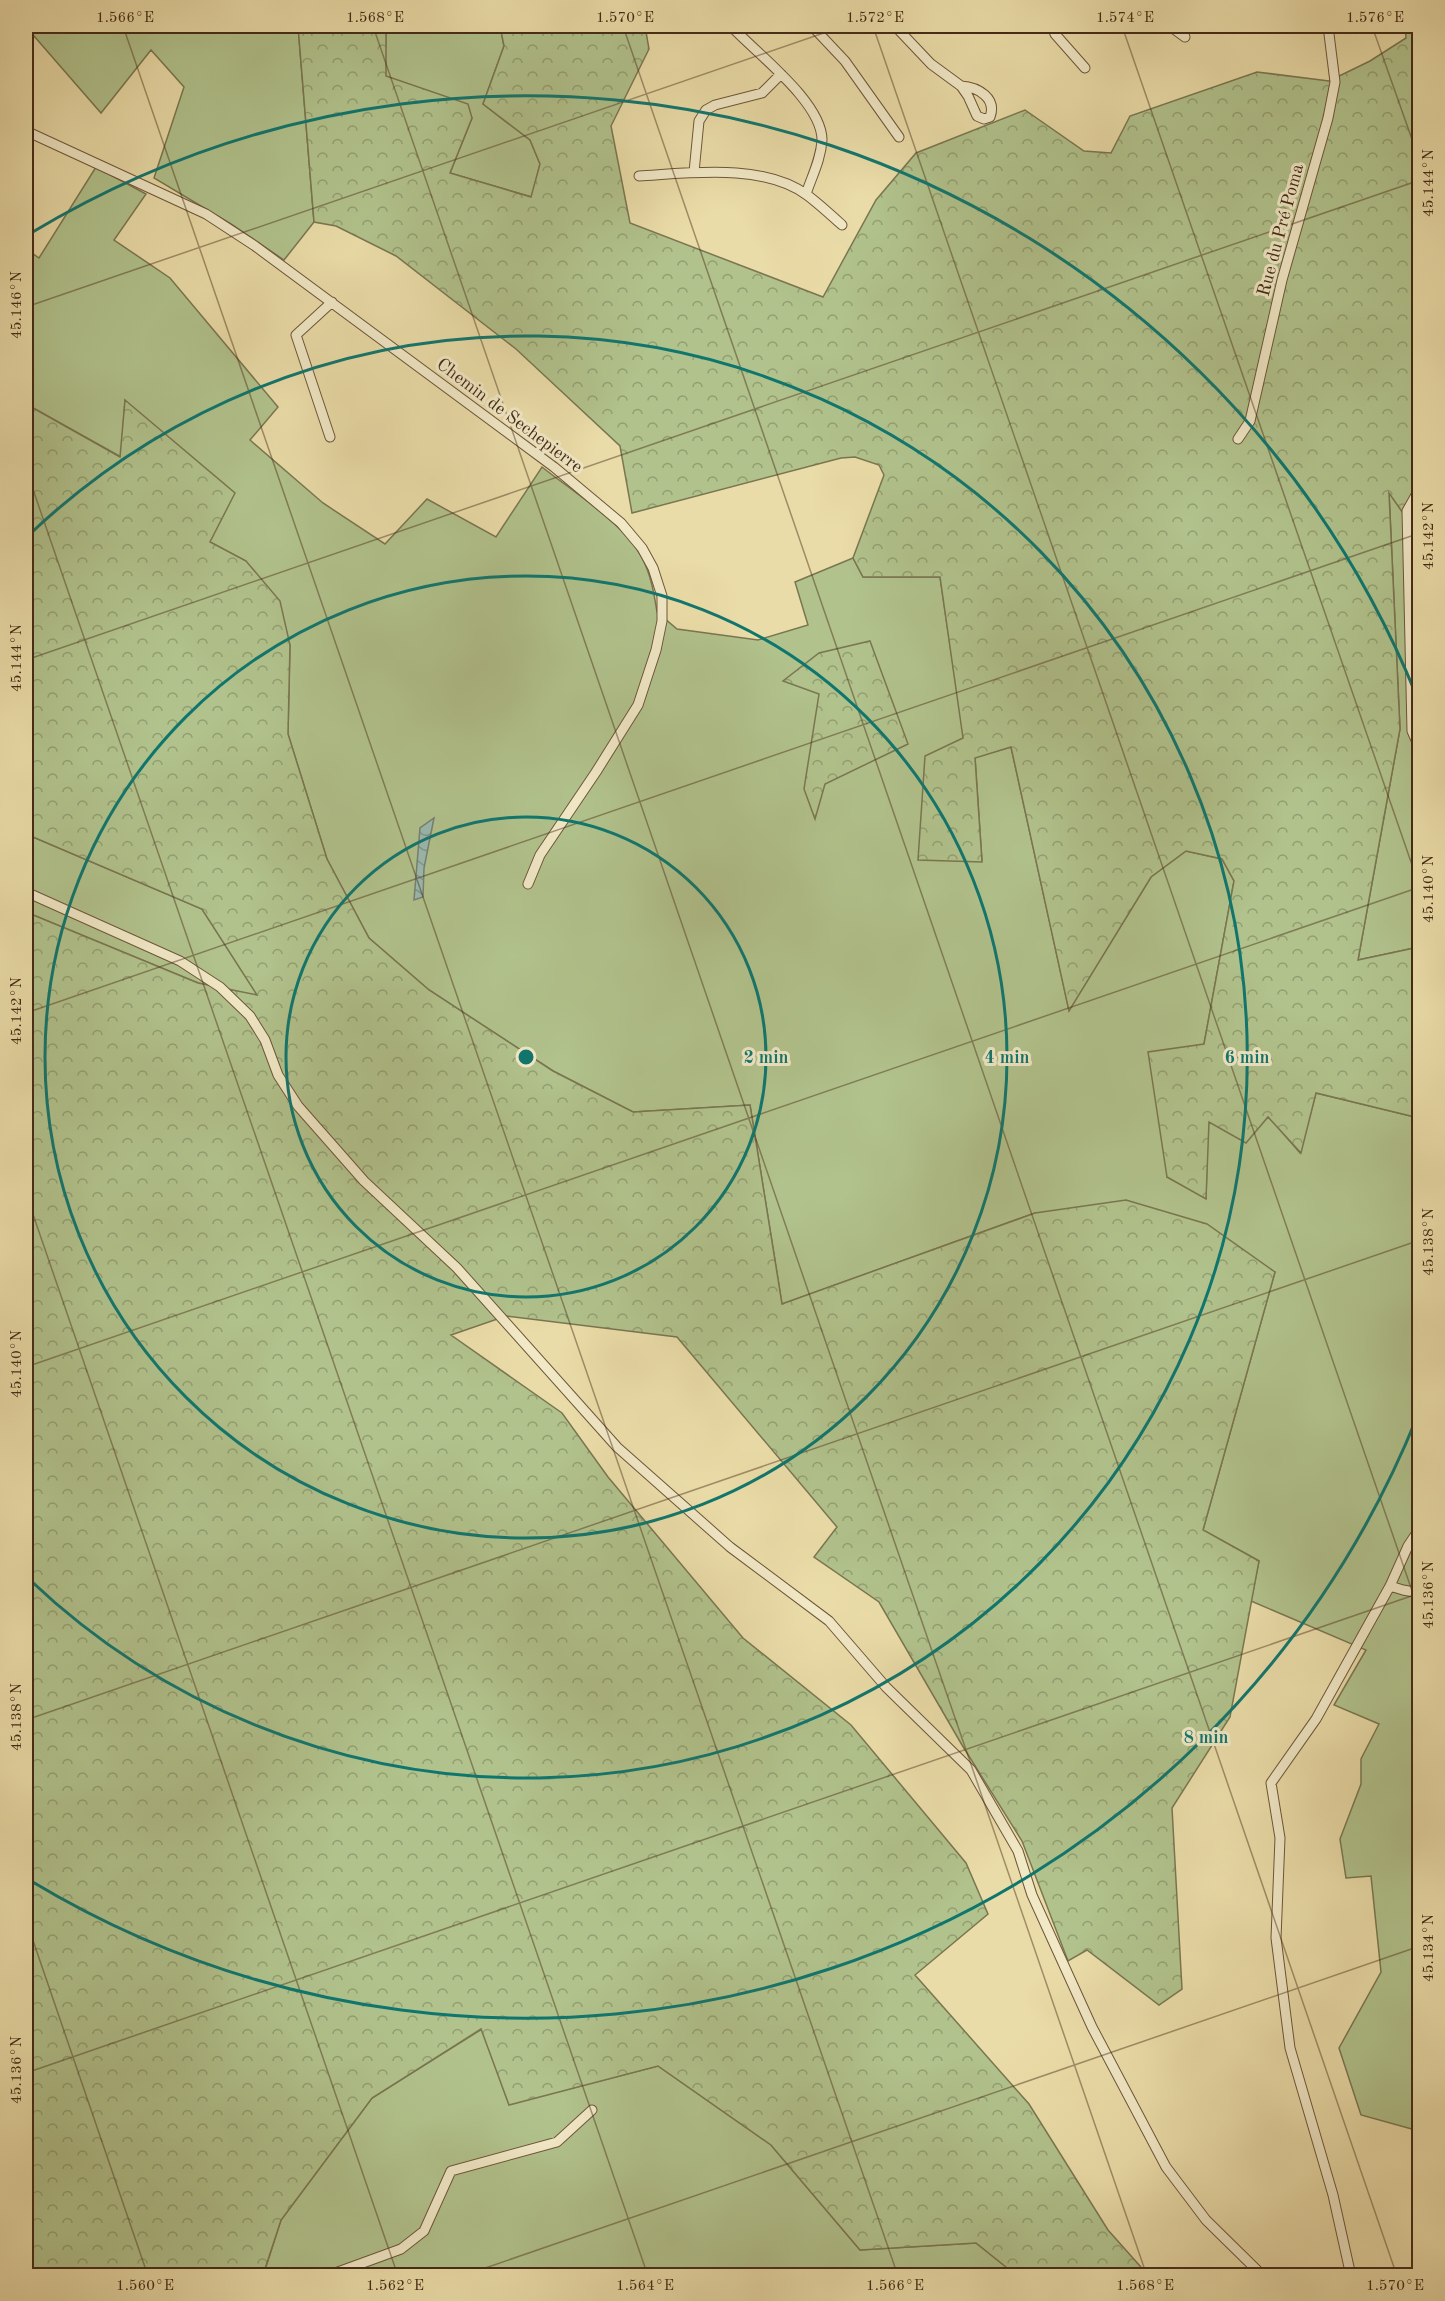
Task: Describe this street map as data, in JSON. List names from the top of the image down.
{
  "streets": {
    "street": ["Rue du Pré Poma", "Chemin de Sechepierre"]
  },
  "coordinates": [
    "1.566°E",
    "1.568°E",
    "1.570°E",
    "1.572°E",
    "1.574°E",
    "1.576°E",
    "45.144°N",
    "45.146°N",
    "45.142°N",
    "45.140°N",
    "45.138°N",
    "45.136°N",
    "45.134°N",
    "1.560°E",
    "1.562°E",
    "1.564°E"
  ],
  "rings": [
    "2 min",
    "4 min",
    "6 min",
    "8 min"
  ]
}
